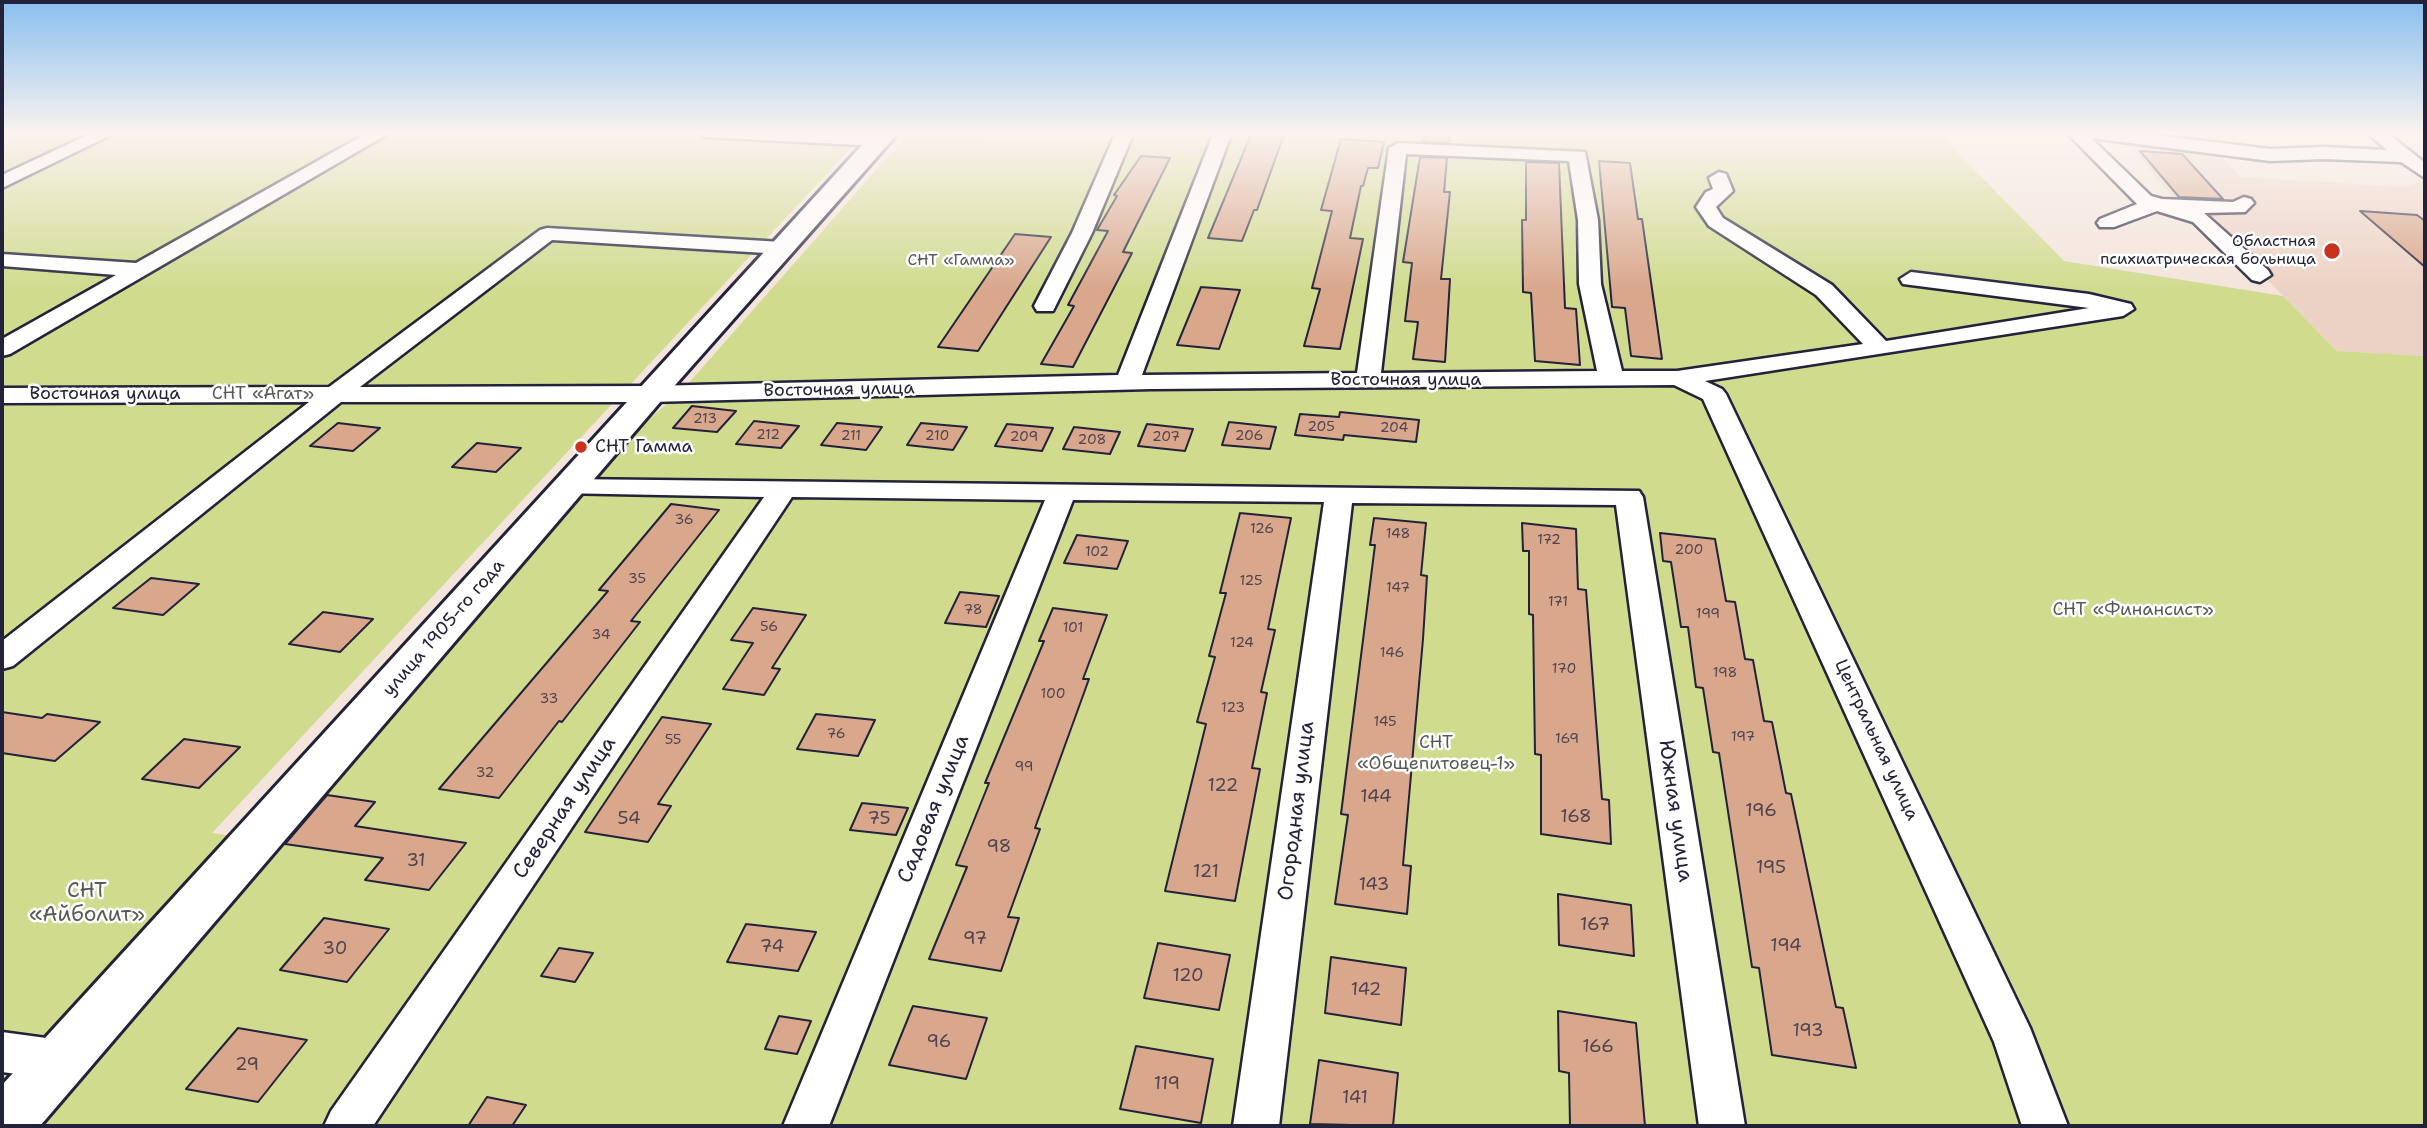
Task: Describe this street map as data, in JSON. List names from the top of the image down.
{
  "streets": {
    "street": [
      "Восточная улица",
      "улица 1905-го года",
      "Центральная улица",
      "Северная улица",
      "Садовая улица",
      "Огородная улица",
      "Южная улица"
    ]
  },
  "crossings": [
    ["Восточная улица", "улица 1905-го года"],
    ["Восточная улица", "Центральная улица"],
    ["Огородная улица", "Южная улица"]
  ],
  "parks": [
    "СНТ «Гамма»",
    "СНТ «Агат»",
    "СНТ «Финансист»",
    "СНТ «Общепитовец-1»",
    "СНТ «Айболит»"
  ],
  "places": ["Областная психиатрическая больница", "СНТ Гамма"],
  "house_numbers": [
    "213",
    "205",
    "204",
    "212",
    "211",
    "210",
    "206",
    "209",
    "207",
    "208",
    "36",
    "126",
    "148",
    "172",
    "200",
    "102",
    "35",
    "125",
    "147",
    "171",
    "78",
    "199",
    "56",
    "101",
    "34",
    "124",
    "146",
    "170",
    "198",
    "100",
    "33",
    "123",
    "145",
    "76",
    "197",
    "169",
    "55",
    "99",
    "32",
    "122",
    "144",
    "196",
    "168",
    "54",
    "75",
    "98",
    "31",
    "195",
    "121",
    "143",
    "167",
    "97",
    "194",
    "74",
    "30",
    "120",
    "142",
    "193",
    "96",
    "166",
    "29",
    "119",
    "141"
  ]
}
